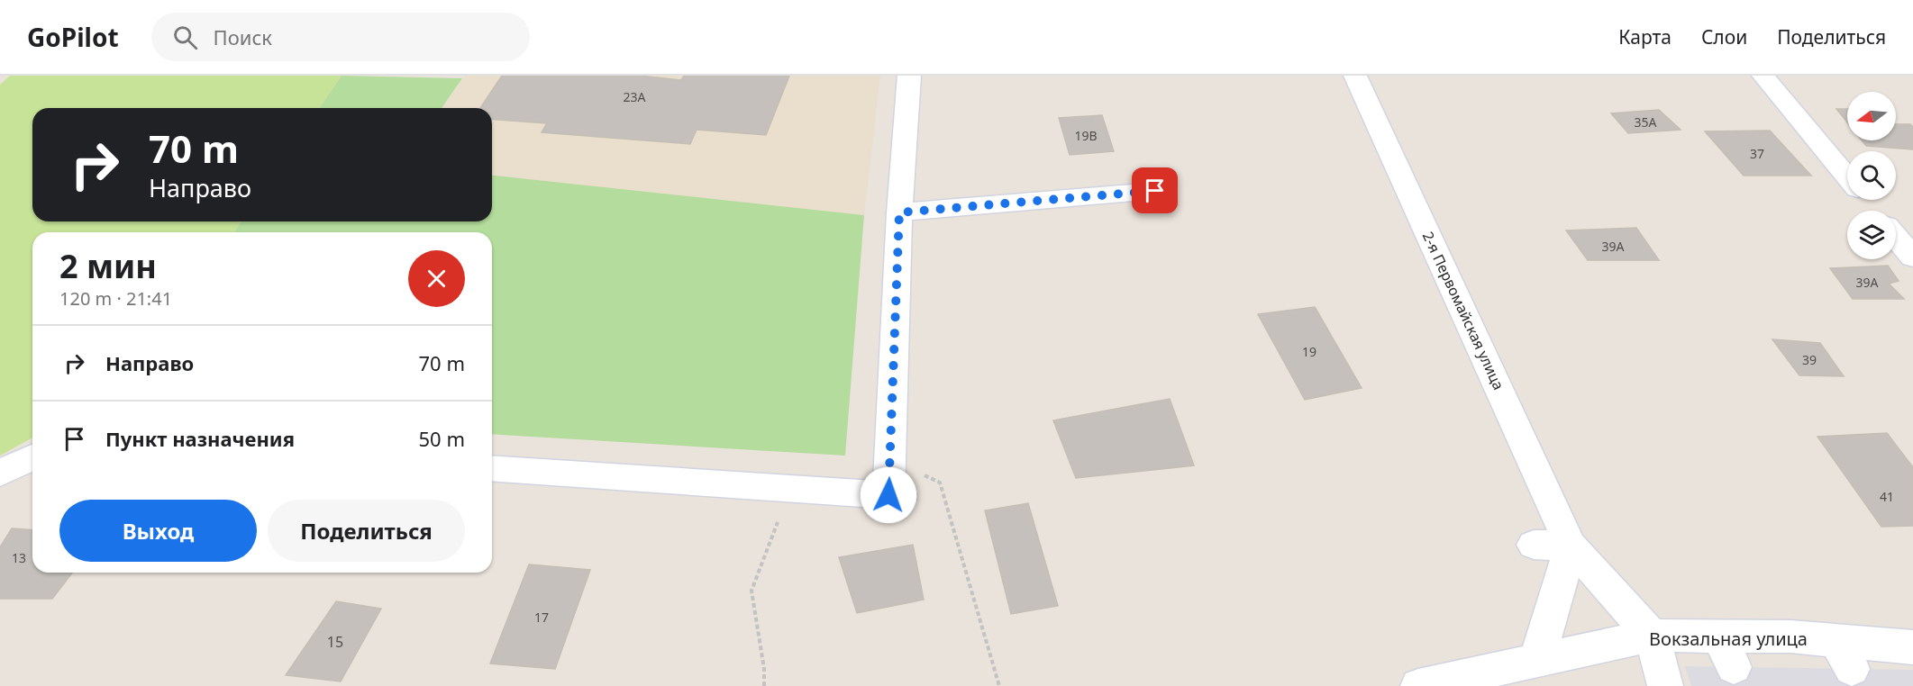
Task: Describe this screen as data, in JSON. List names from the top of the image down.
{
  "streets": {
    "street": ["2-я Первомайская улица", "Вокзальная улица"]
  },
  "crossings": [
    ["2-я Первомайская улица", "Вокзальная улица"]
  ],
  "house_numbers": [
    "23А",
    "35А",
    "19В",
    "37",
    "39А",
    "39А",
    "19",
    "39",
    "41",
    "13",
    "17",
    "15"
  ],
  "north": "left",
  "page": {
    "header": "GoPilot",
    "search": "Поиск",
    "nav": ["Карта", "Слои", "Поделиться"],
    "turn": ["70 m", "Направо"],
    "heading": ["2 мин", "120 m · 21:41"],
    "list": [
      {
        "name": "Направо",
        "value": "70 m"
      },
      {
        "name": "Пункт назначения",
        "value": "50 m"
      }
    ],
    "buttons": ["Выход", "Поделиться"]
  }
}
